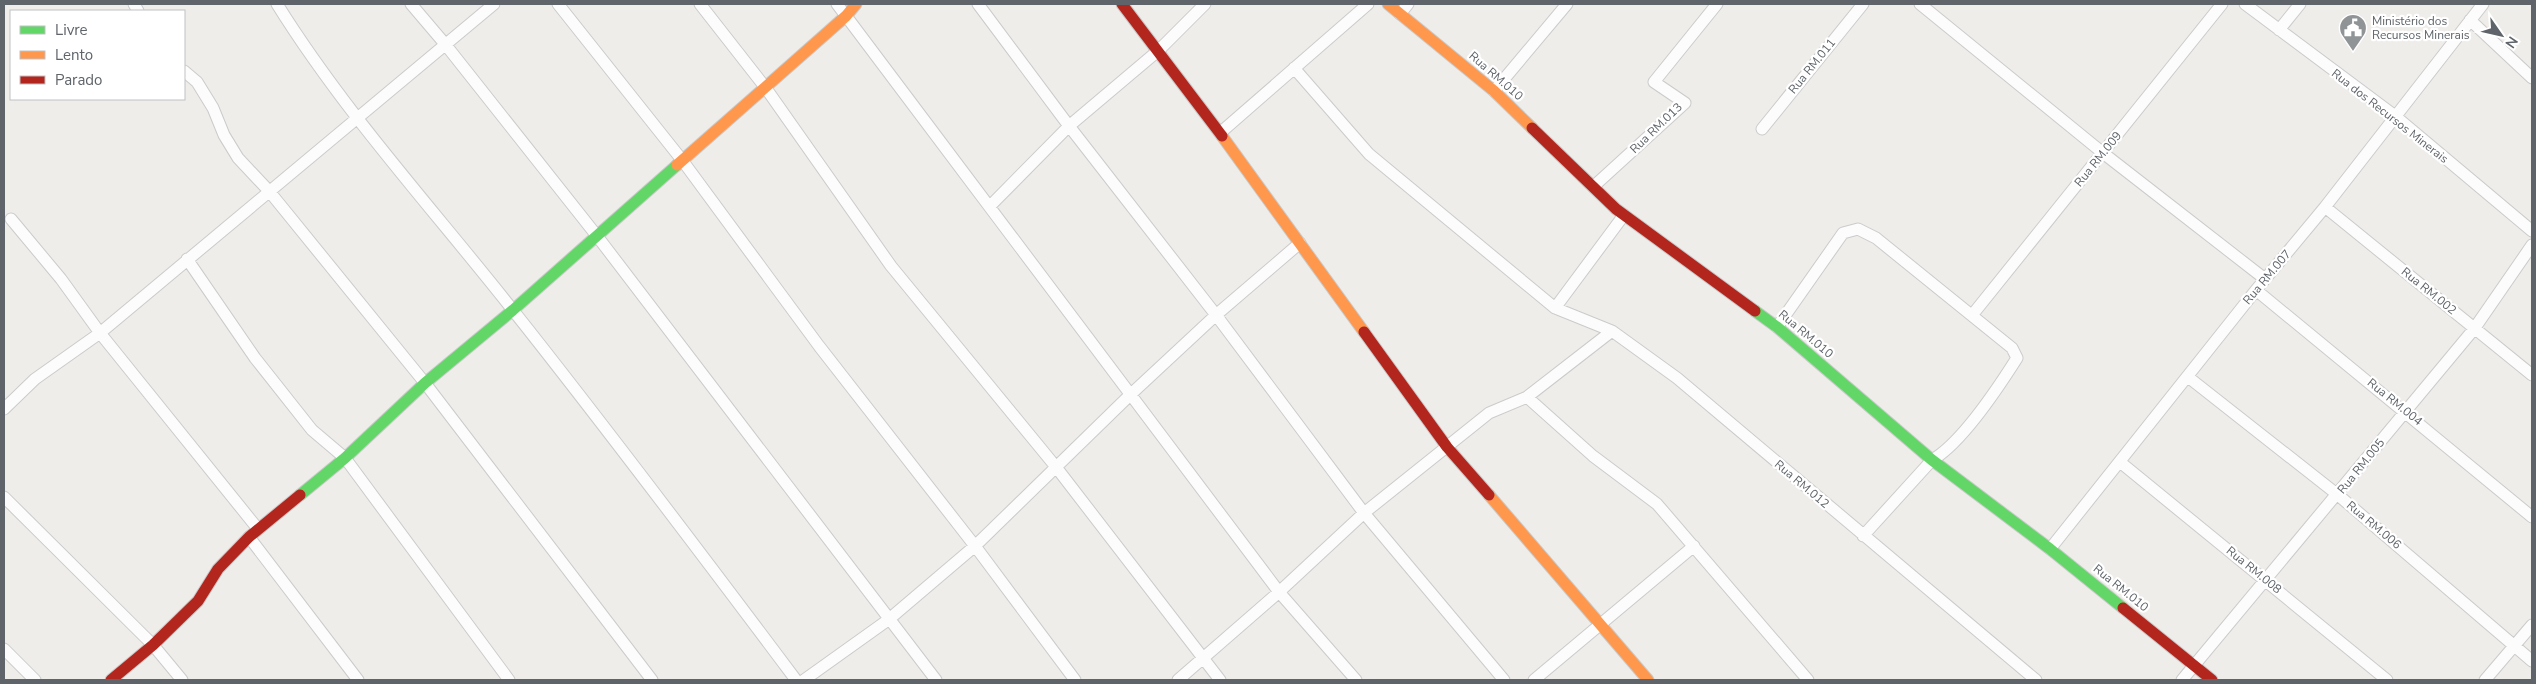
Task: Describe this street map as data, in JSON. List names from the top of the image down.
{
  "streets": {
    "street": [
      "Rua RM.011",
      "Rua RM.010",
      "Rua dos Recursos Minerais",
      "Rua RM.013",
      "Rua RM.009",
      "Rua RM.007",
      "Rua RM.002",
      "Rua RM.004",
      "Rua RM.005",
      "Rua RM.012",
      "Rua RM.006",
      "Rua RM.008"
    ]
  },
  "crossings": [
    ["Rua RM.010", "Rua RM.013"],
    ["Rua RM.010", "Rua RM.007"],
    ["Rua RM.010", "Rua RM.005"],
    ["Rua dos Recursos Minerais", "Rua RM.007"],
    ["Rua RM.007", "Rua RM.002"],
    ["Rua RM.007", "Rua RM.004"],
    ["Rua RM.007", "Rua RM.006"],
    ["Rua RM.007", "Rua RM.008"],
    ["Rua RM.002", "Rua RM.005"],
    ["Rua RM.004", "Rua RM.005"],
    ["Rua RM.005", "Rua RM.006"],
    ["Rua RM.005", "Rua RM.008"]
  ],
  "places": {
    "public building": ["Ministério dos Recursos Minerais"]
  },
  "legend": ["Livre", "Lento", "Parado"],
  "north": "bottom right"
}
